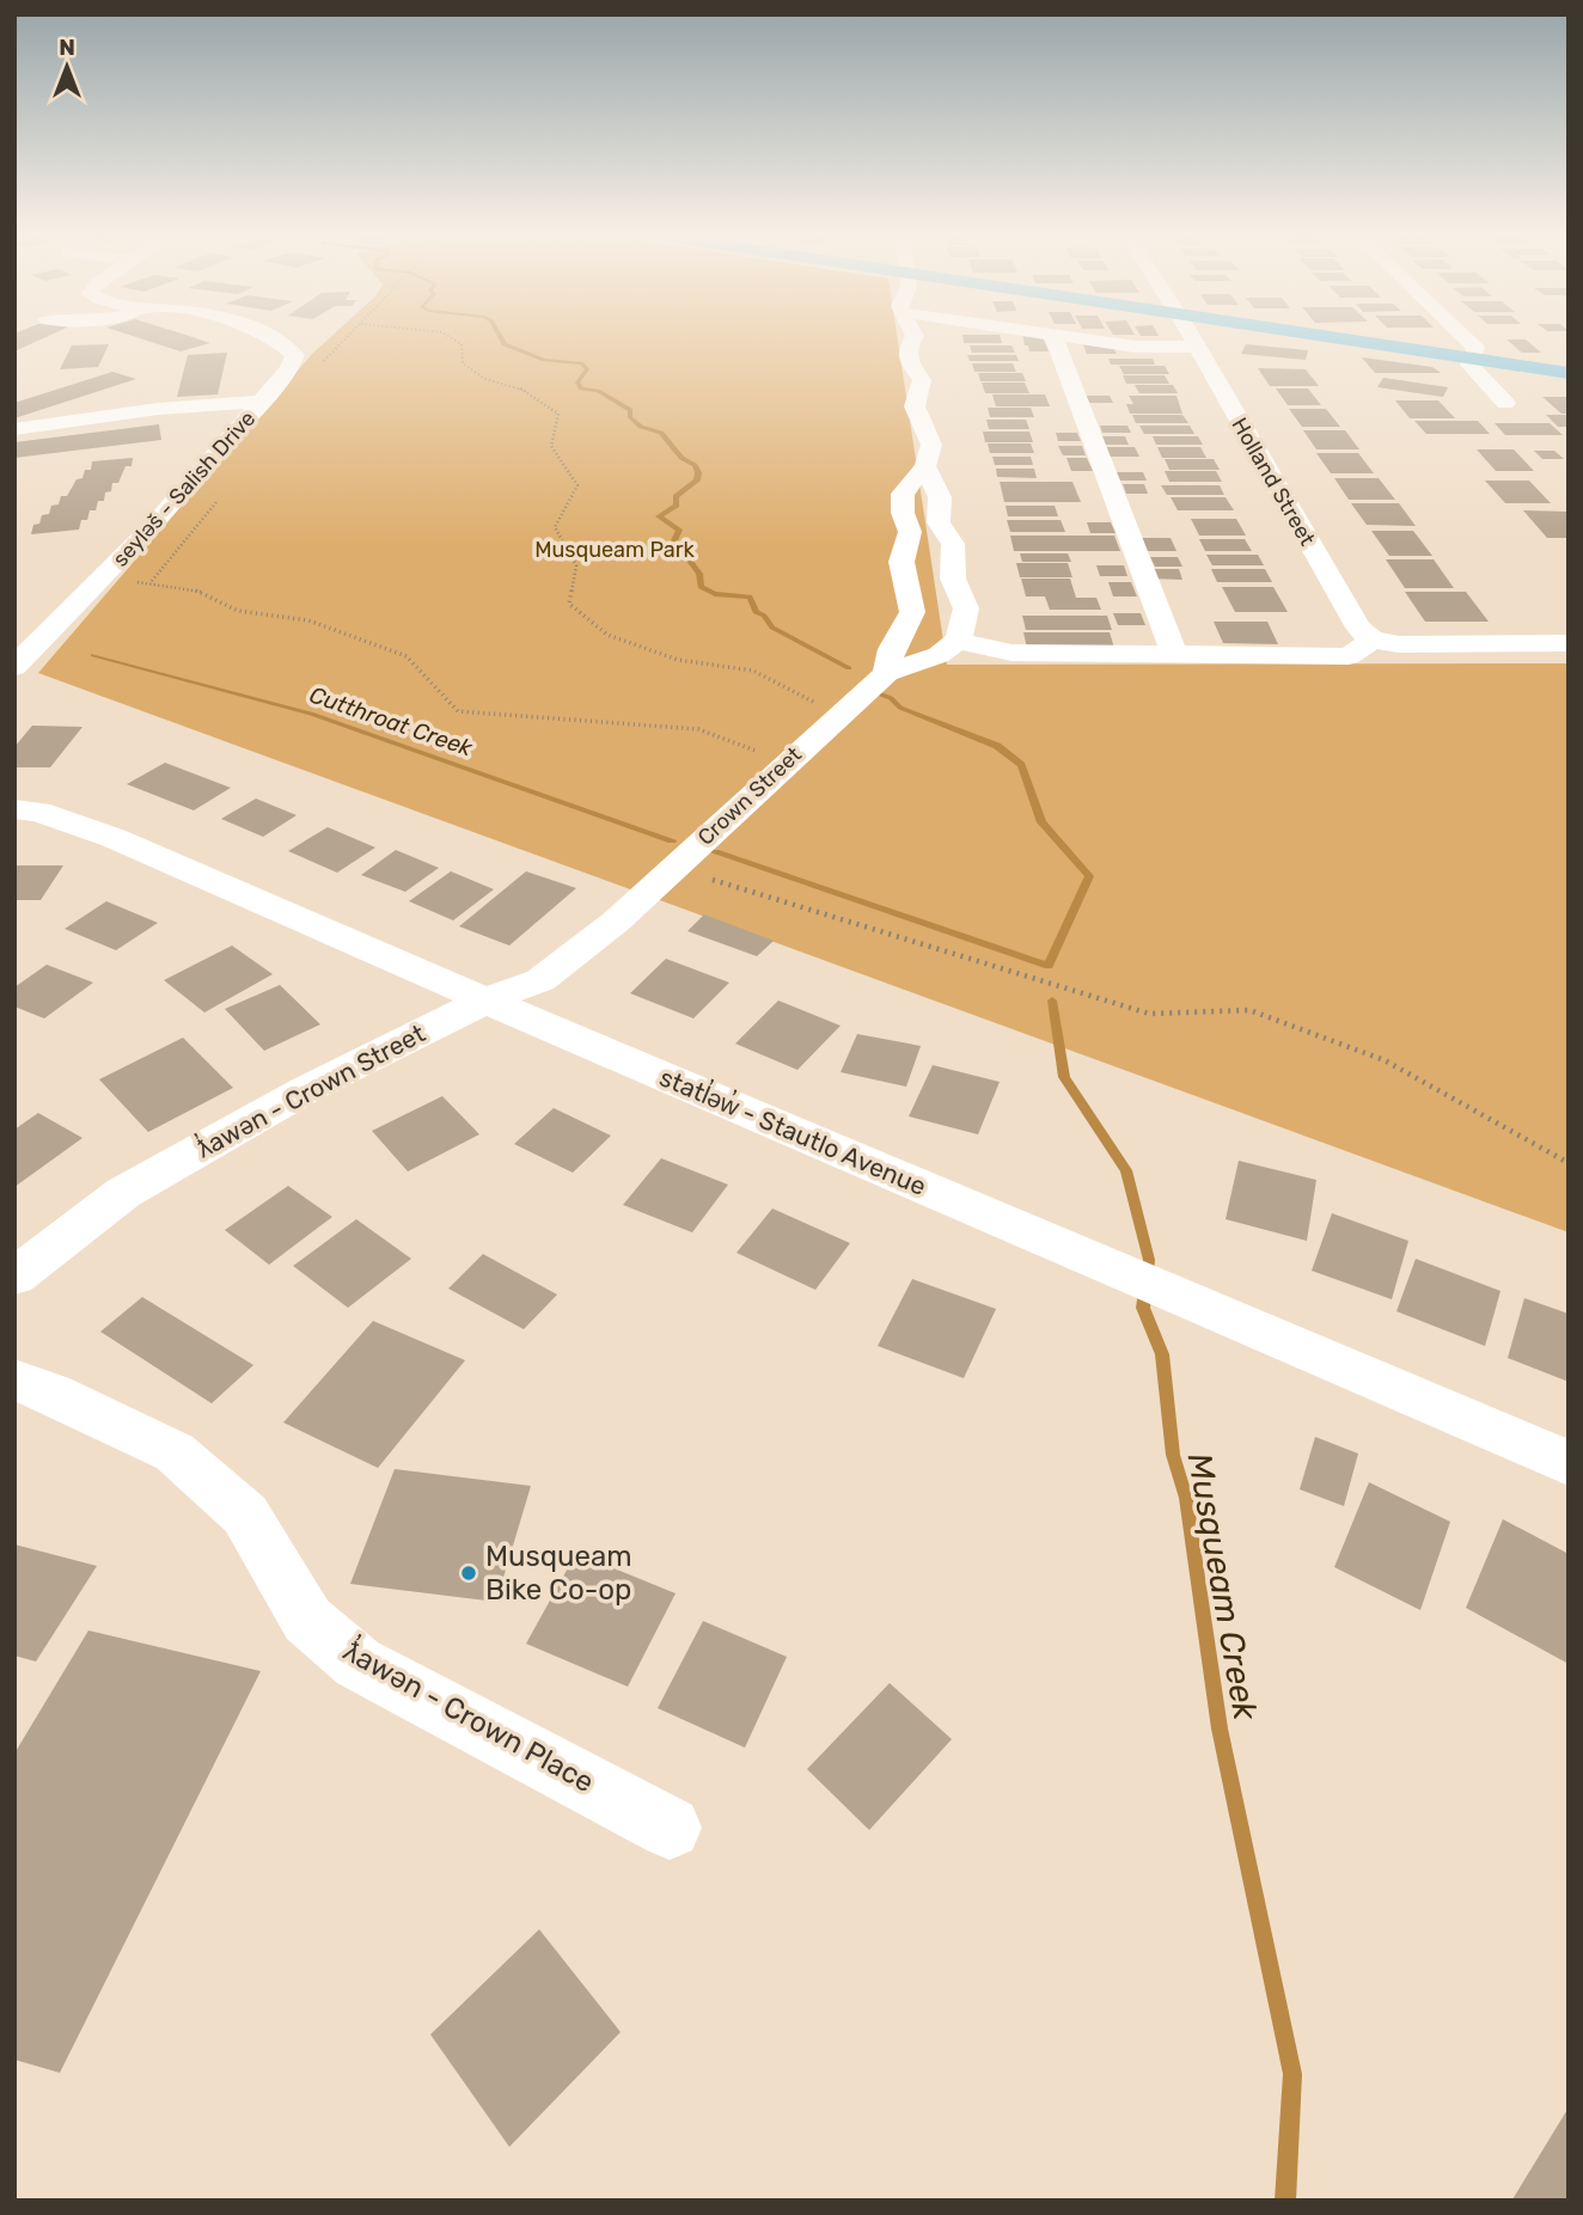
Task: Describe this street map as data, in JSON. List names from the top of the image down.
{
  "streets": {
    "street": [
      "Holland Street",
      "seyləš - Salish Drive",
      "Crown Street",
      "ƛ̓awən - Crown Street",
      "statl̓əw̓ - Stautlo Avenue",
      "ƛ̓awən - Crown Place"
    ]
  },
  "crossings": [
    ["Crown Street", "ƛ̓awən - Crown Street"],
    ["ƛ̓awən - Crown Street", "statl̓əw̓ - Stautlo Avenue"]
  ],
  "water": ["Cutthroat Creek", "Musqueam Creek"],
  "parks": ["Musqueam Park"],
  "places": ["Musqueam Bike Co-op"],
  "north": "top"
}
